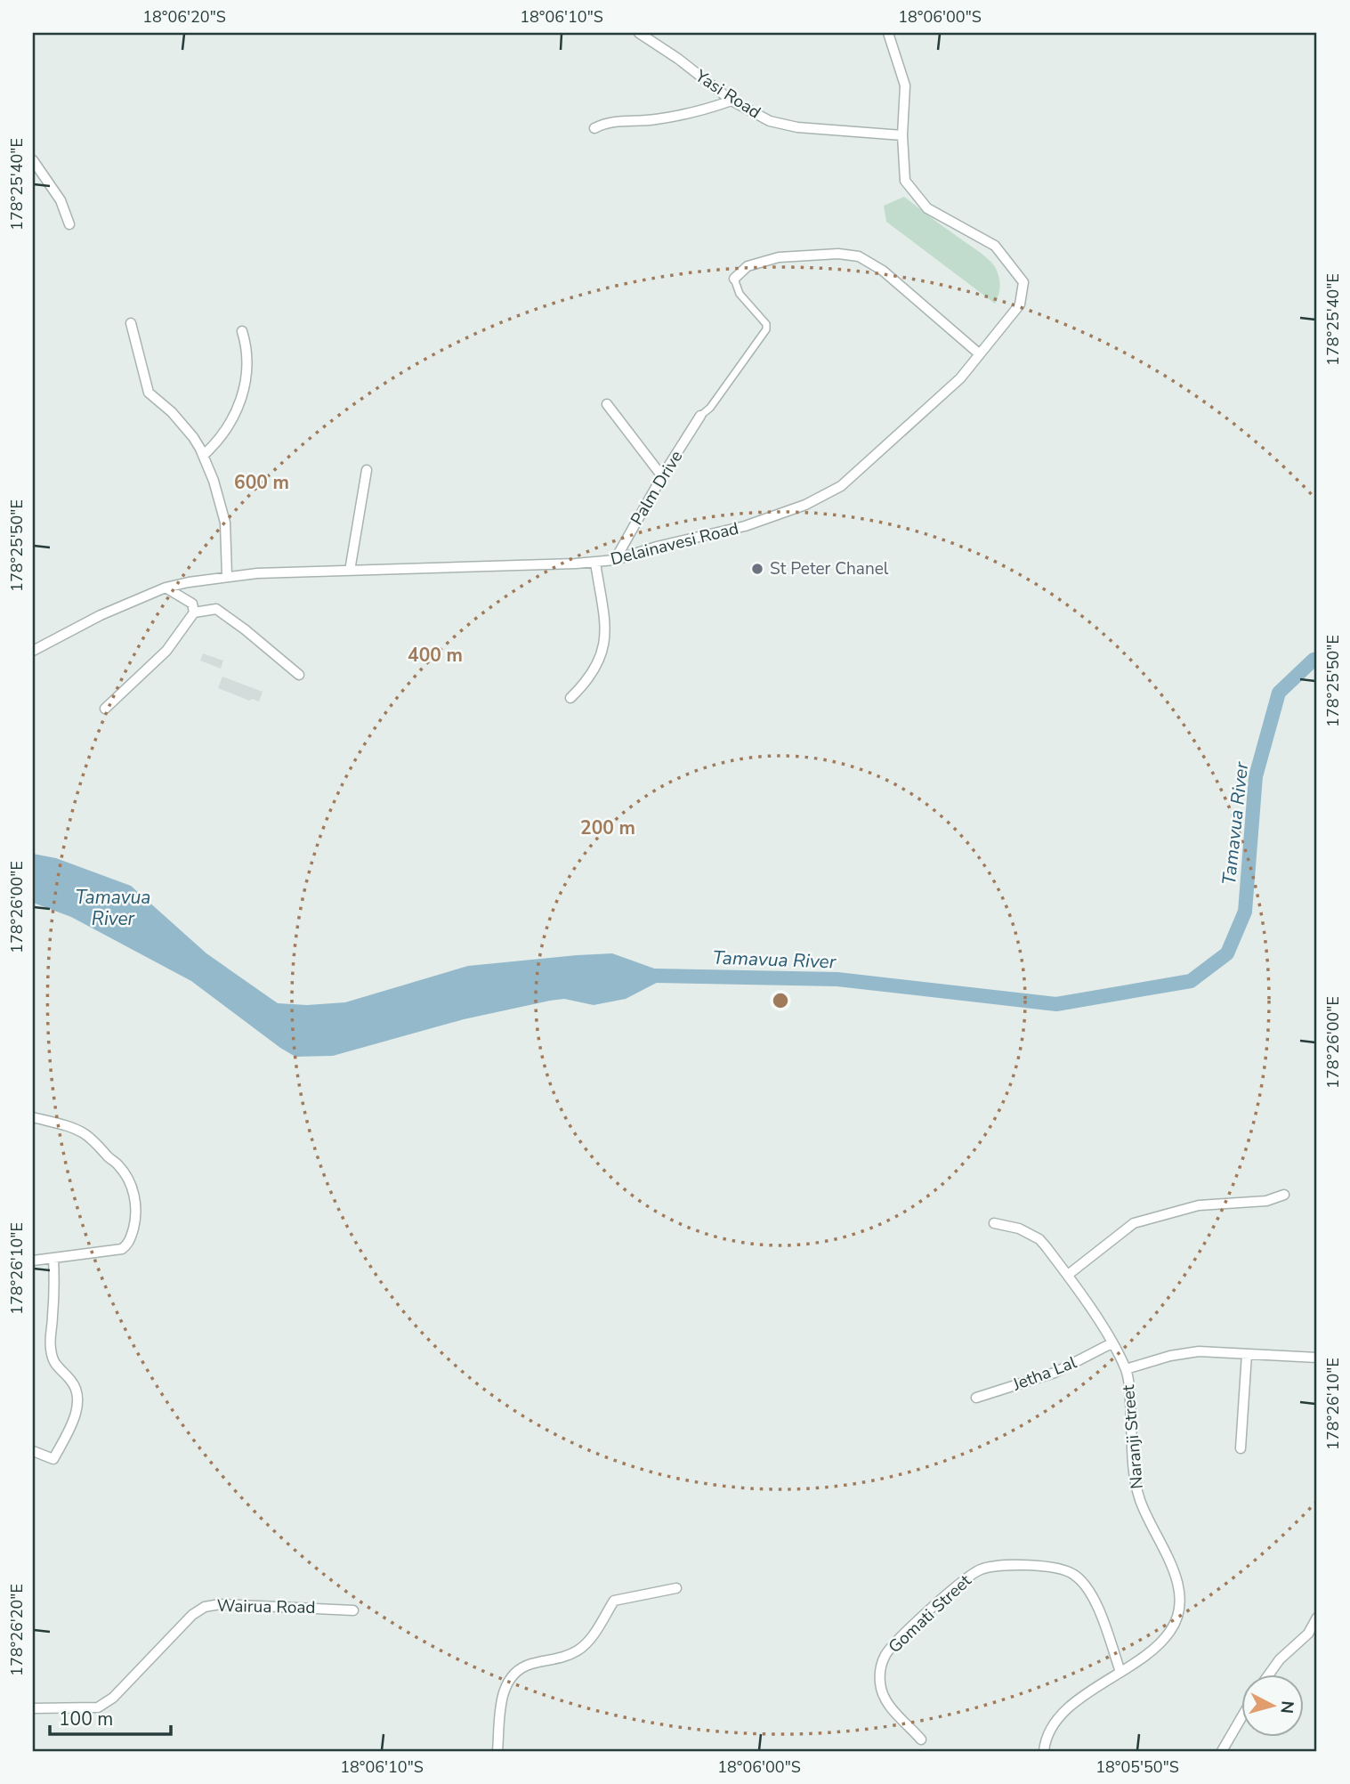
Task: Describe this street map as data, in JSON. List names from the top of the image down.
{
  "streets": {
    "street": [
      "Yasi Road",
      "Palm Drive",
      "Delainavesi Road",
      "Jetha Lal",
      "Naranji Street",
      "Wairua Road",
      "Gomati Street"
    ]
  },
  "crossings": [
    ["Yasi Road", "Delainavesi Road"],
    ["Palm Drive", "Delainavesi Road"],
    ["Jetha Lal", "Naranji Street"],
    ["Naranji Street", "Gomati Street"]
  ],
  "water": ["Tamavua River"],
  "places": ["St Peter Chanel"],
  "scale_bar": "100 m",
  "north": "right",
  "coordinates": [
    "18°06'20\"S",
    "18°06'10\"S",
    "18°06'00\"S",
    "178°25'40\"E",
    "178°25'50\"E",
    "178°26'00\"E",
    "178°26'10\"E",
    "178°26'20\"E",
    "18°05'50\"S"
  ],
  "rings": ["600 m", "400 m", "200 m"]
}
